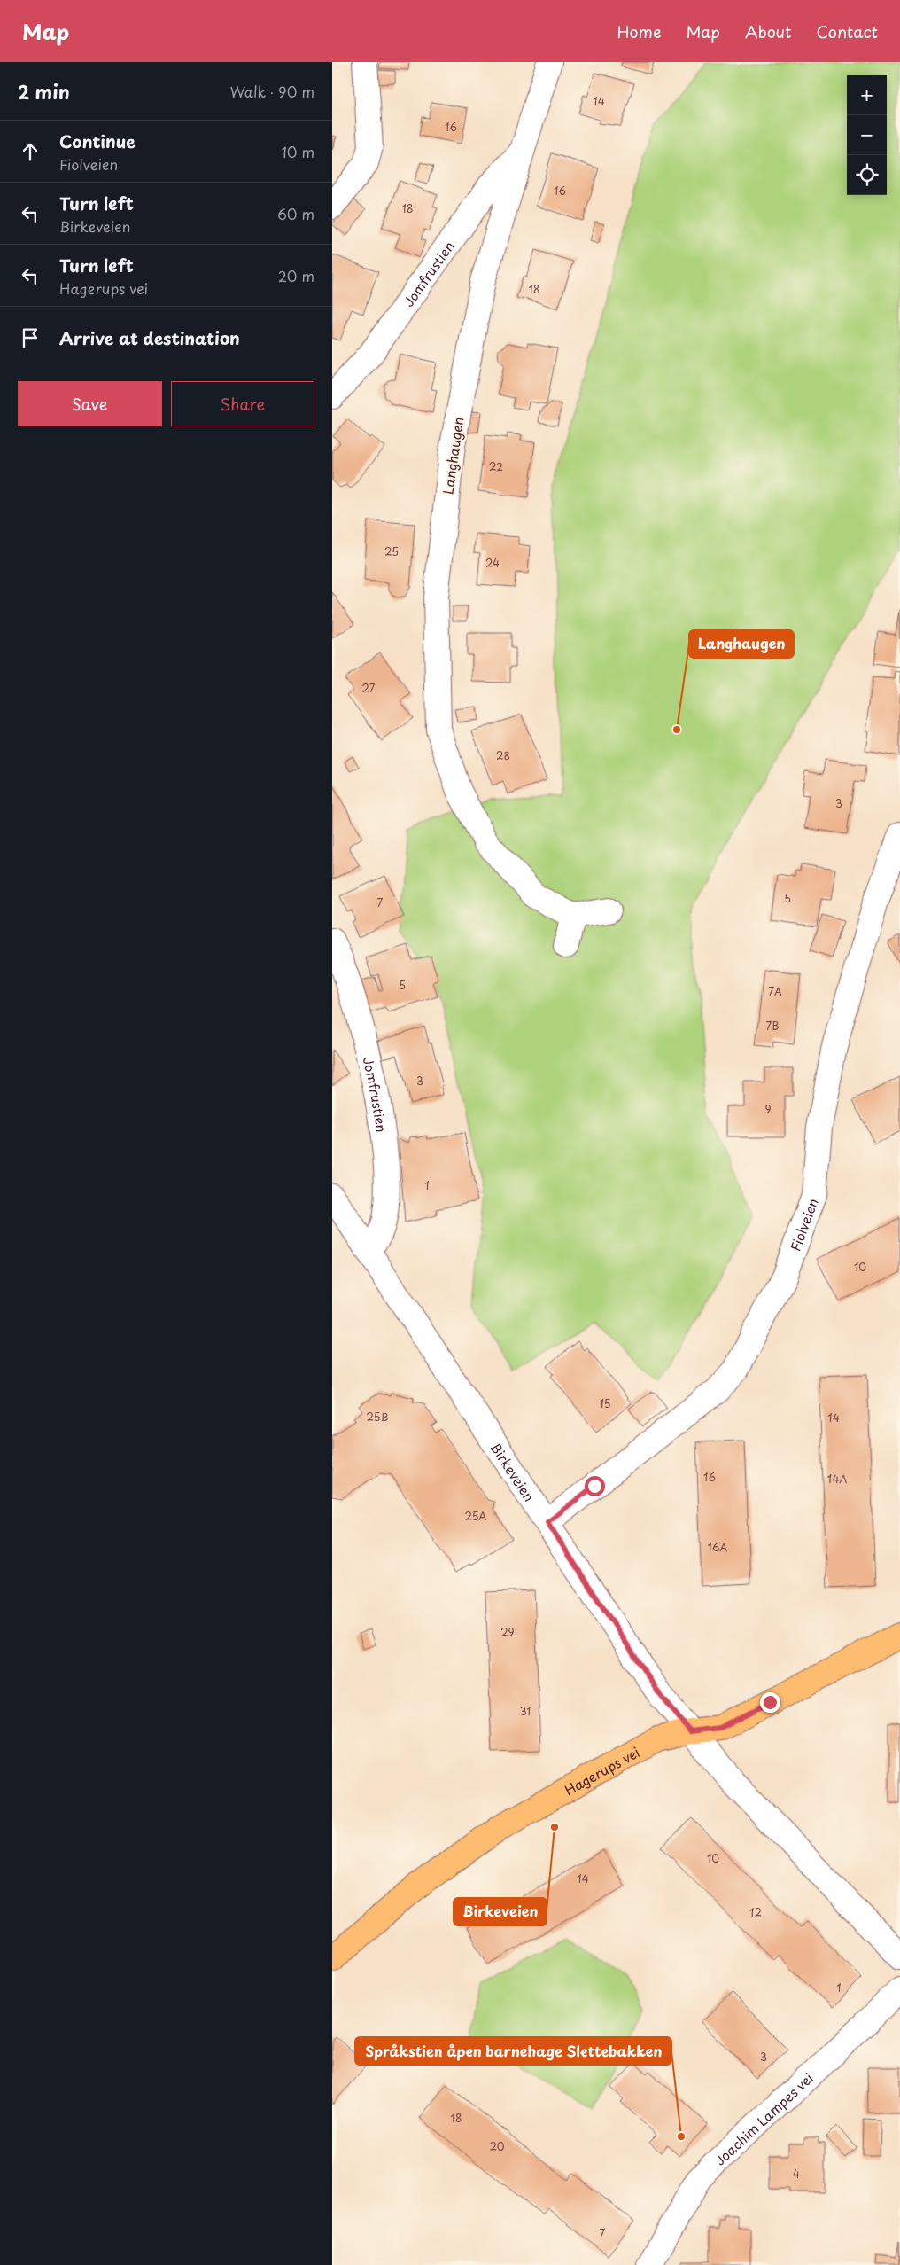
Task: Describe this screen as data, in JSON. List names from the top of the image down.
{
  "streets": {
    "main road": ["Hagerups vei"],
    "street": [
      "Jomfrustien",
      "Langhaugen",
      "Fiolveien",
      "Birkeveien",
      "Joachim Lampes vei"
    ]
  },
  "crossings": [
    ["Jomfrustien", "Langhaugen"],
    ["Jomfrustien", "Birkeveien"],
    ["Fiolveien", "Birkeveien"],
    ["Birkeveien", "Hagerups vei"]
  ],
  "places": ["Langhaugen", "Birkeveien", "Språkstien åpen barnehage Slettebakken"],
  "house_numbers": [
    "14",
    "16",
    "16",
    "18",
    "18",
    "22",
    "25",
    "24",
    "27",
    "28",
    "3",
    "5",
    "7",
    "5",
    "7A",
    "7B",
    "3",
    "9",
    "1",
    "10",
    "15",
    "25B",
    "14",
    "16",
    "14A",
    "25A",
    "16A",
    "29",
    "31",
    "10",
    "14",
    "12",
    "1",
    "3",
    "18",
    "20",
    "4",
    "7"
  ],
  "page": {
    "header": "Map",
    "nav": [
      "Home",
      "Map",
      "About",
      "Contact"
    ],
    "heading": ["2 min", "Walk · 90 m"],
    "map_buttons": ["+", "−"],
    "list": [
      ["Continue", "Fiolveien", "10 m"],
      ["Turn left", "Birkeveien", "60 m"],
      ["Turn left", "Hagerups vei", "20 m"],
      "Arrive at destination"
    ],
    "buttons": ["Save", "Share"]
  }
}
